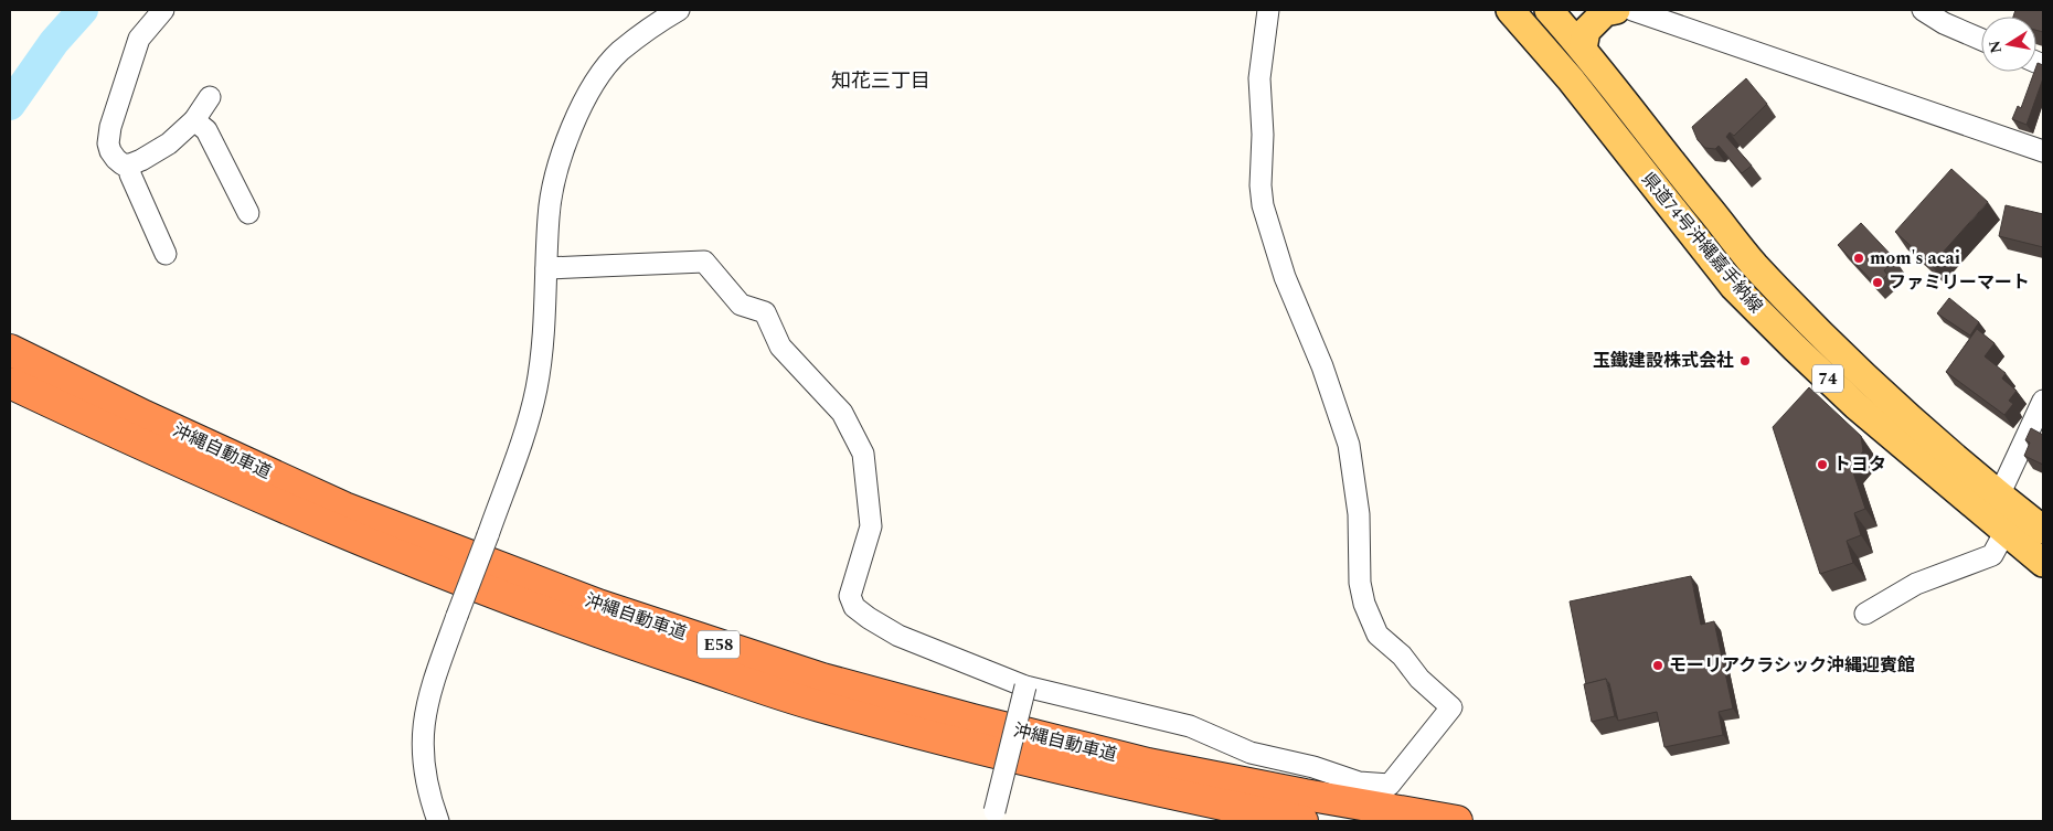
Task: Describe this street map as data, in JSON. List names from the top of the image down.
{
  "streets": {
    "highway": ["沖縄自動車道", "E58"],
    "main road": ["県道74号沖縄嘉手納線", "74"]
  },
  "districts": ["知花三丁目"],
  "places": [
    "mom's acai",
    "ファミリーマート",
    "玉鐵建設株式会社",
    "トヨタ",
    "モーリアクラシック沖縄迎賓館"
  ],
  "north": "left"
}
